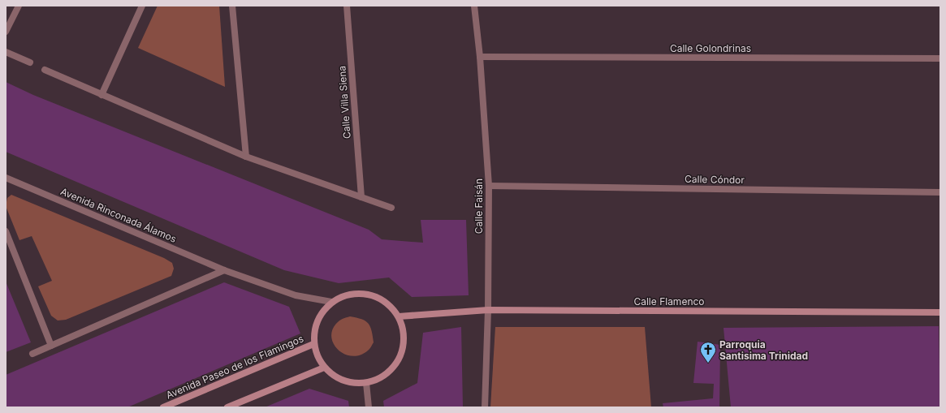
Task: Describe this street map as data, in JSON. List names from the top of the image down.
{
  "streets": {
    "main road": ["Calle Flamenco", "Avenida Paseo de los Flamingos"],
    "street": [
      "Calle Golondrinas",
      "Calle Villa Siena",
      "Calle Cóndor",
      "Calle Faisán",
      "Avenida Rinconada Álamos"
    ]
  },
  "crossings": [
    ["Calle Golondrinas", "Calle Faisán"],
    ["Calle Cóndor", "Calle Faisán"],
    ["Calle Faisán", "Calle Flamenco"],
    ["Avenida Rinconada Álamos", "Calle Flamenco"],
    ["Avenida Rinconada Álamos", "Avenida Paseo de los Flamingos"],
    ["Calle Flamenco", "Avenida Paseo de los Flamingos"]
  ],
  "places": {
    "church": ["Parroquia Santisima Trinidad"]
  }
}
